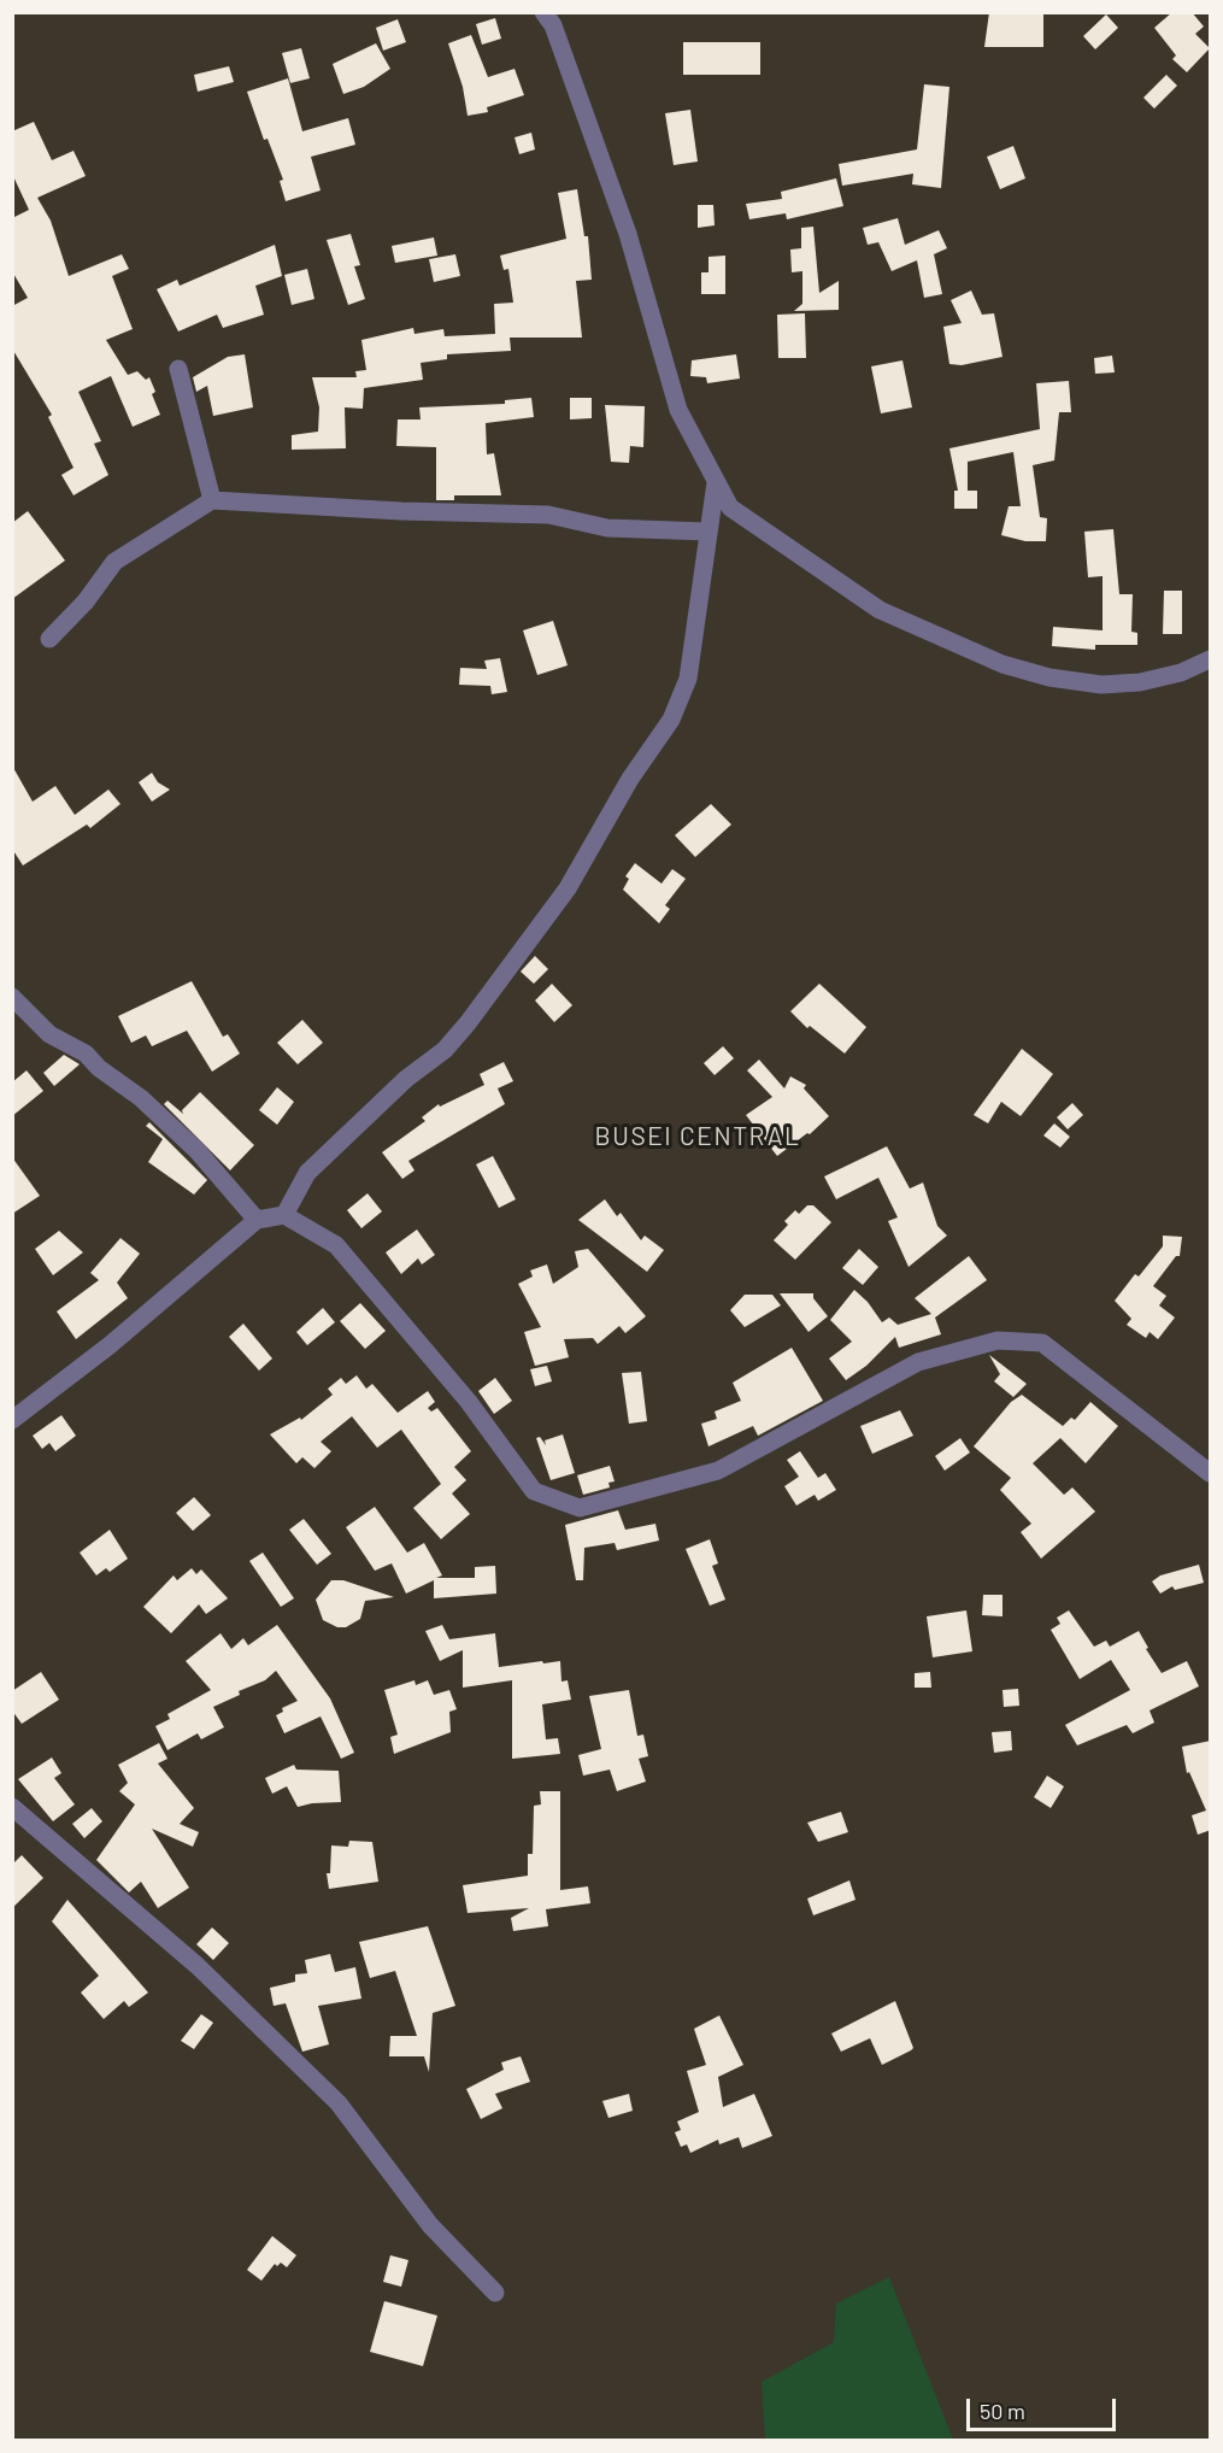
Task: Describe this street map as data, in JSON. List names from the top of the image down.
{
  "districts": ["BUSEI CENTRAL"],
  "scale_bar": "50 m"
}
